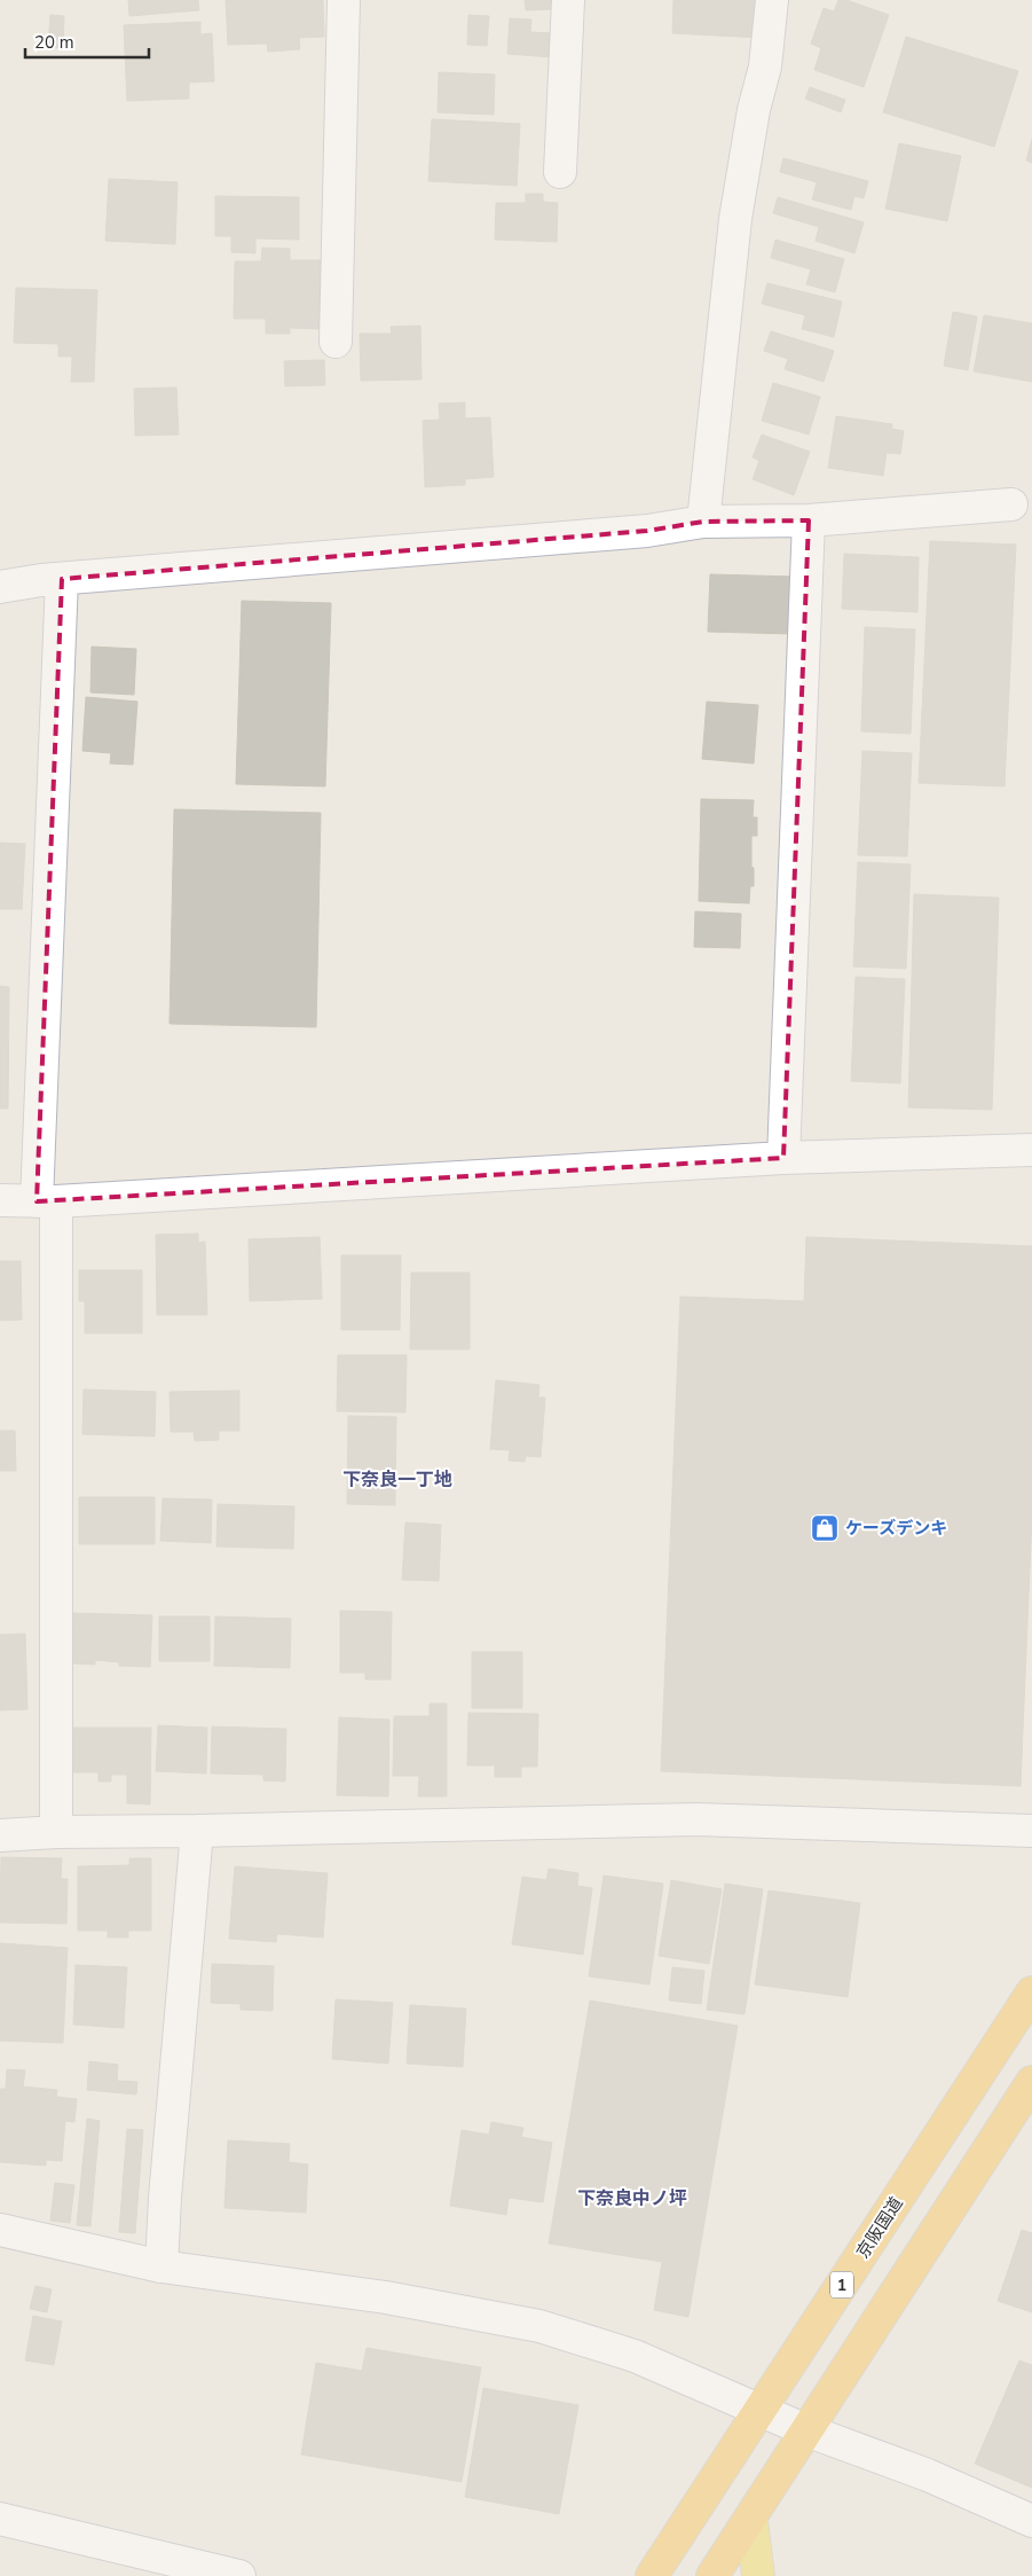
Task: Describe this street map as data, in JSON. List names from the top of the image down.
{
  "streets": {
    "highway": ["京阪国道", "1"]
  },
  "districts": ["下奈良一丁地", "下奈良中ノ坪"],
  "places": {
    "shop": ["ケーズデンキ"]
  },
  "scale_bar": "20 m"
}
